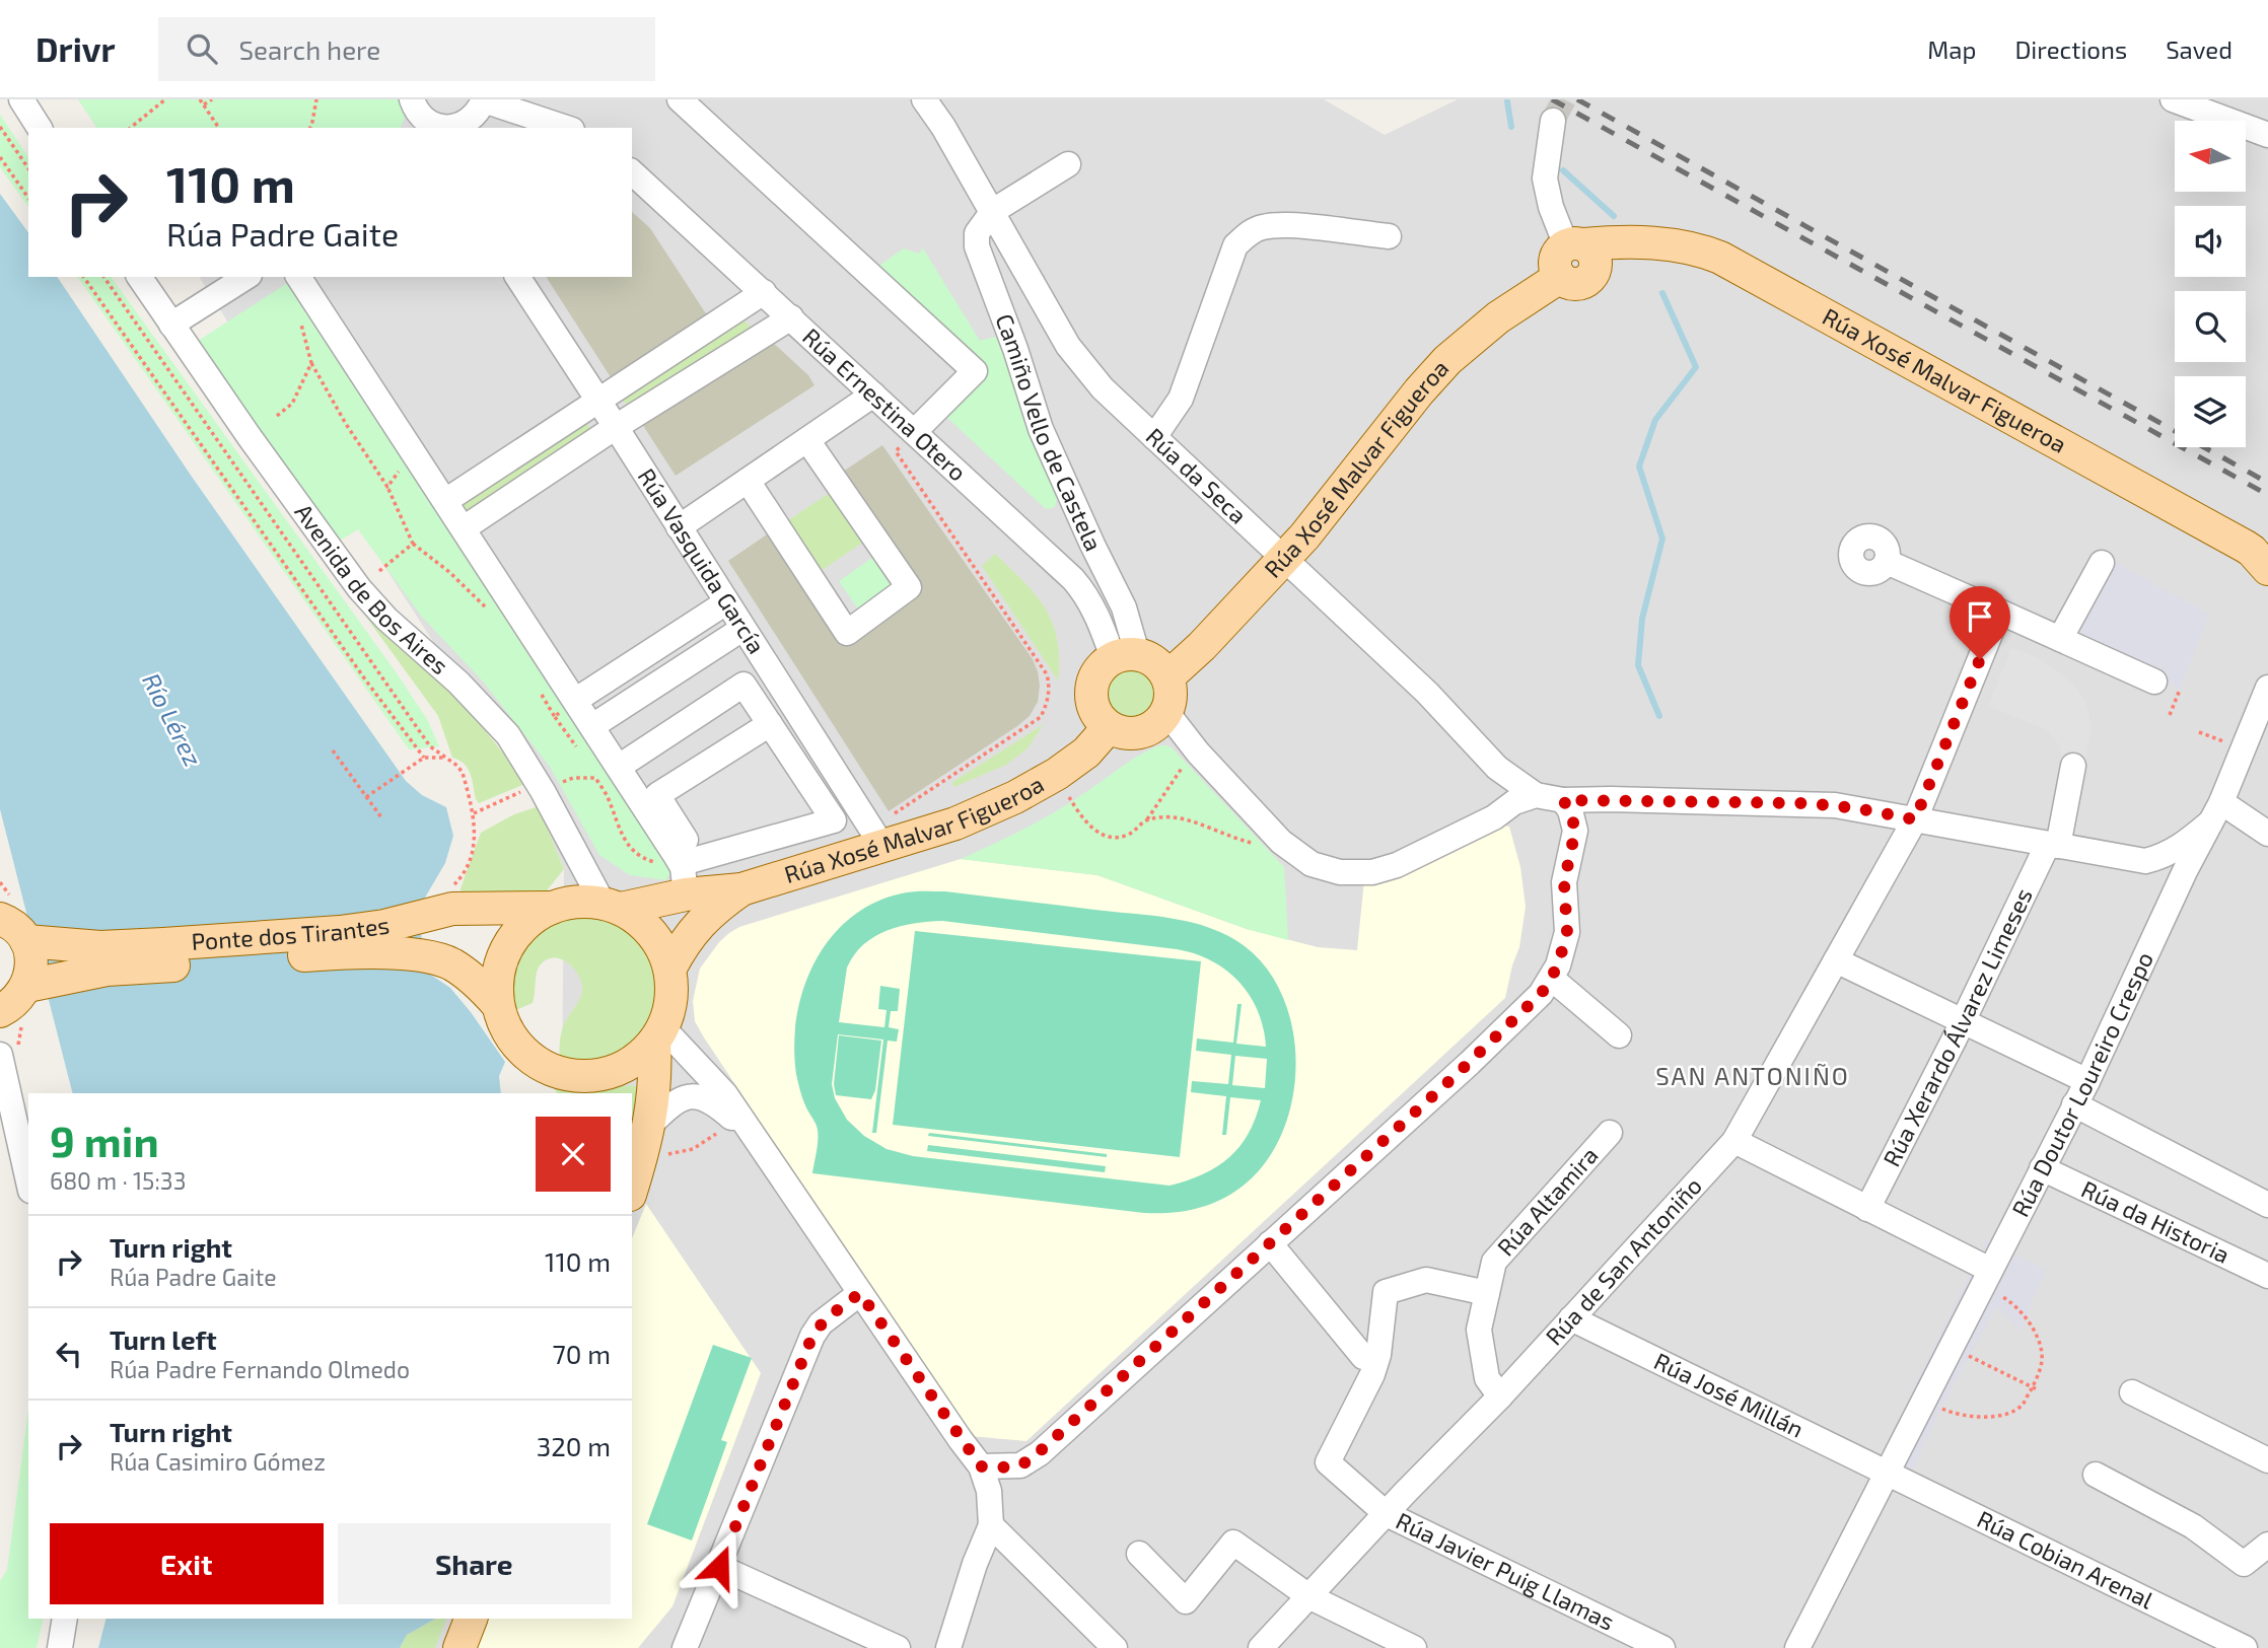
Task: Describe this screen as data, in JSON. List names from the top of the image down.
{
  "streets": {
    "main road": ["Rúa Xosé Malvar Figueroa", "Ponte dos Tirantes"],
    "street": [
      "Rúa Ernestina Otero",
      "Camiño Vello de Castela",
      "Rúa da Seca",
      "Rúa Vasquida García",
      "Avenida de Bos Aires",
      "Rúa Xerardo Álvarez Limeses",
      "Rúa Doutor Loureiro Crespo",
      "Rúa Altamira",
      "Rúa da Historia",
      "Rúa de San Antoniño",
      "Rúa José Millán",
      "Rúa Cobian Arenal",
      "Rúa Javier Puig Llamas"
    ]
  },
  "crossings": [
    ["Rúa Xosé Malvar Figueroa", "Rúa Ernestina Otero"],
    ["Rúa Xosé Malvar Figueroa", "Camiño Vello de Castela"],
    ["Rúa Xosé Malvar Figueroa", "Rúa da Seca"],
    ["Rúa Xosé Malvar Figueroa", "Rúa Vasquida García"],
    ["Rúa Xosé Malvar Figueroa", "Avenida de Bos Aires"],
    ["Rúa Xosé Malvar Figueroa", "Ponte dos Tirantes"],
    ["Rúa Ernestina Otero", "Camiño Vello de Castela"],
    ["Camiño Vello de Castela", "Rúa da Seca"],
    ["Avenida de Bos Aires", "Ponte dos Tirantes"],
    ["Rúa Doutor Loureiro Crespo", "Rúa da Historia"],
    ["Rúa Doutor Loureiro Crespo", "Rúa José Millán"],
    ["Rúa Doutor Loureiro Crespo", "Rúa Cobian Arenal"],
    ["Rúa Altamira", "Rúa de San Antoniño"],
    ["Rúa Altamira", "Rúa Javier Puig Llamas"],
    ["Rúa de San Antoniño", "Rúa José Millán"],
    ["Rúa de San Antoniño", "Rúa Javier Puig Llamas"],
    ["Rúa José Millán", "Rúa Cobian Arenal"]
  ],
  "districts": ["SAN ANTONIÑO"],
  "water": ["Río Lérez"],
  "north": "left",
  "page": {
    "header": "Drivr",
    "search": "Search here",
    "nav": ["Map", "Directions", "Saved"],
    "turn": ["110 m", "Rúa Padre Gaite"],
    "heading": ["9 min", "680 m · 15:33"],
    "list": [
      {
        "name": "Turn right",
        "note": "Rúa Padre Gaite",
        "value": "110 m"
      },
      {
        "name": "Turn left",
        "note": "Rúa Padre Fernando Olmedo",
        "value": "70 m"
      },
      {
        "name": "Turn right",
        "note": "Rúa Casimiro Gómez",
        "value": "320 m"
      }
    ],
    "buttons": ["Exit", "Share"]
  }
}
